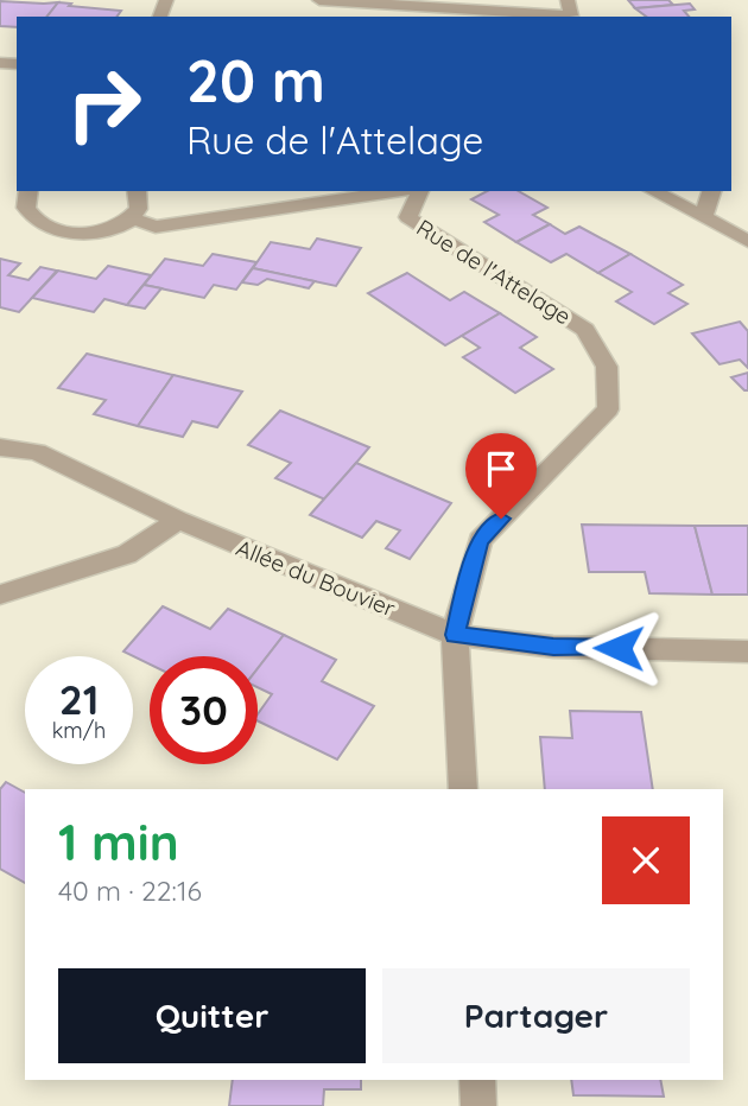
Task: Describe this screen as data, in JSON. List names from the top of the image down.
{
  "streets": {
    "street": ["Rue de l'Attelage", "Allée du Bouvier"]
  },
  "crossings": [
    ["Rue de l'Attelage", "Allée du Bouvier"]
  ],
  "page": {
    "turn": ["20 m", "Rue de l'Attelage"],
    "speed": "21 km/h",
    "limit": "30",
    "heading": ["1 min", "40 m · 22:16"],
    "buttons": ["Quitter", "Partager"]
  }
}
